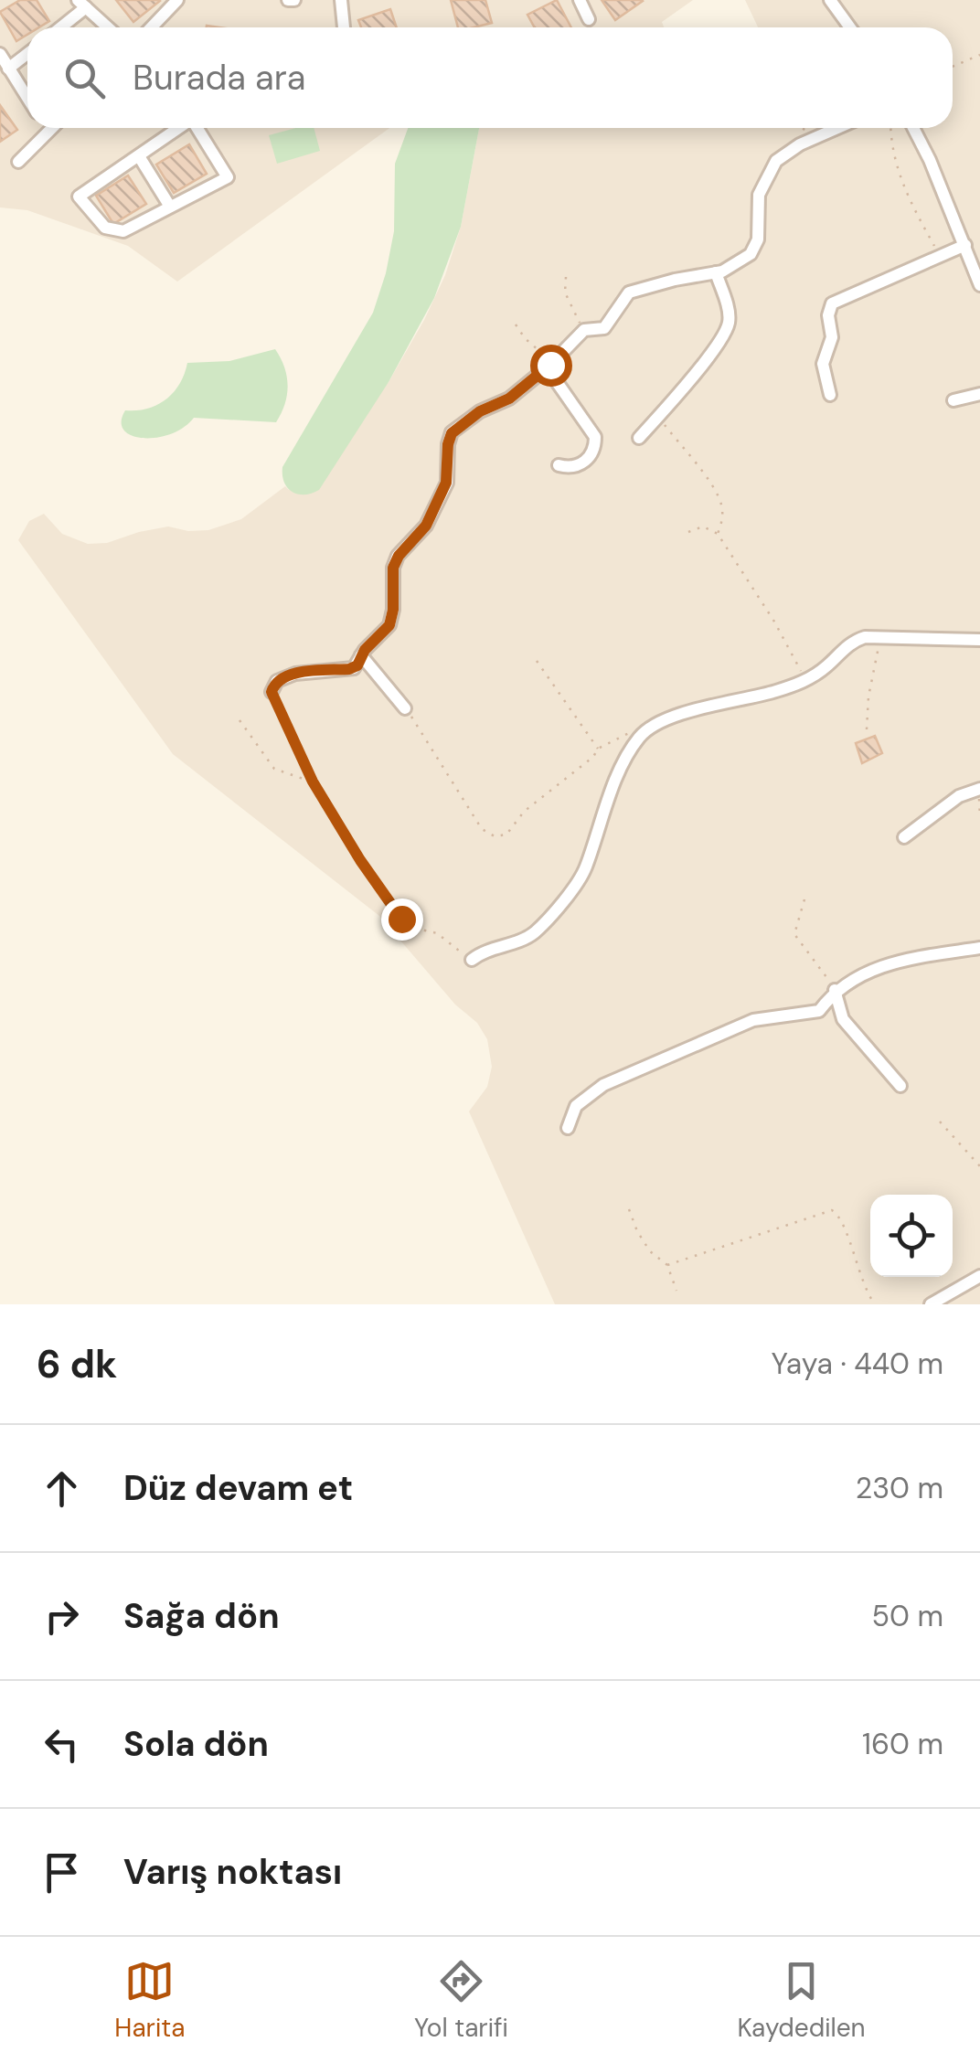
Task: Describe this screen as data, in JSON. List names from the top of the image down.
{
  "page": {
    "search": "Burada ara",
    "heading": ["6 dk", "Yaya · 440 m"],
    "list": [
      ["Düz devam et", "230 m"],
      ["Sağa dön", "50 m"],
      ["Sola dön", "160 m"],
      "Varış noktası"
    ],
    "nav": ["Harita", "Yol tarifi", "Kaydedilen"]
  }
}
